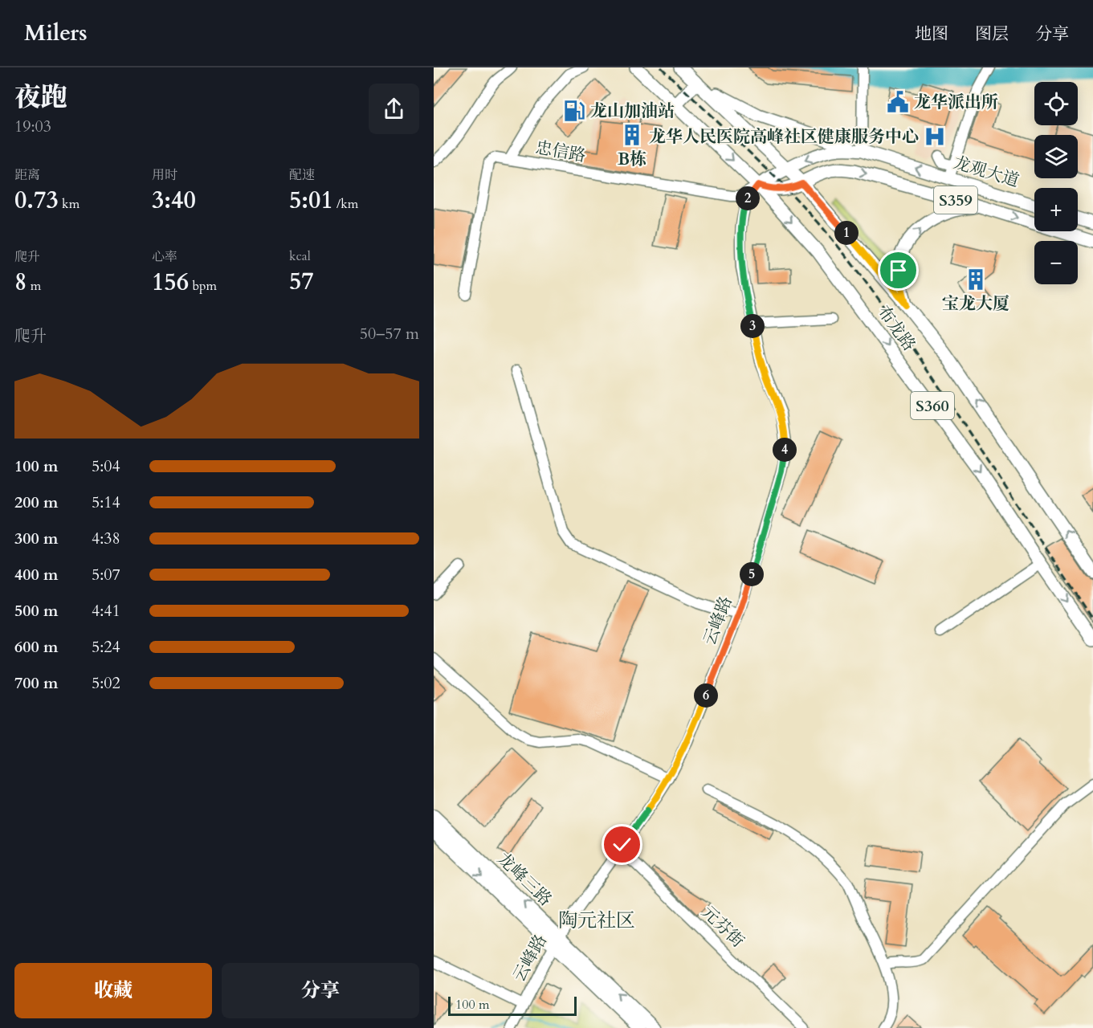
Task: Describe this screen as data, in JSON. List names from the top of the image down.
{
  "streets": {
    "main road": [
      "龙观大道",
      "S359",
      "布龙路",
      "S360",
      "龙峰三路"
    ],
    "street": ["忠信路", "云峰路", "元芬街"]
  },
  "crossings": [
    ["忠信路", "龙观大道"],
    ["忠信路", "布龙路"],
    ["忠信路", "云峰路"],
    ["龙观大道", "布龙路"],
    ["龙观大道", "云峰路"],
    ["布龙路", "云峰路"],
    ["云峰路", "龙峰三路"],
    ["云峰路", "元芬街"]
  ],
  "districts": ["陶元社区"],
  "places": {
    "public building": ["龙华派出所"],
    "fuel station": ["龙山加油站"],
    "building": ["B栋", "宝龙大厦"],
    "hospital": ["龙华人民医院高峰社区健康服务中心"]
  },
  "scale_bar": "100 m",
  "page": {
    "header": "Milers",
    "nav": ["地图", "图层", "分享"],
    "heading": ["夜跑", "19:03"],
    "map_buttons": ["+", "−"],
    "stats": [
      ["距离", "0.73 km"],
      ["用时", "3:40"],
      ["配速", "5:01 /km"],
      ["爬升", "8 m"],
      ["心率", "156 bpm"],
      ["kcal", "57"]
    ],
    "pins": [
      "2",
      "1",
      "3",
      "4",
      "5",
      "6"
    ],
    "chart": ["爬升", "50–57 m"],
    "list": [
      {
        "name": "100 m",
        "note": "5:04"
      },
      {
        "name": "200 m",
        "note": "5:14"
      },
      {
        "name": "300 m",
        "note": "4:38"
      },
      {
        "name": "400 m",
        "note": "5:07"
      },
      {
        "name": "500 m",
        "note": "4:41"
      },
      {
        "name": "600 m",
        "note": "5:24"
      },
      {
        "name": "700 m",
        "note": "5:02"
      }
    ],
    "buttons": ["收藏", "分享"],
    "scale": "100 m"
  }
}
